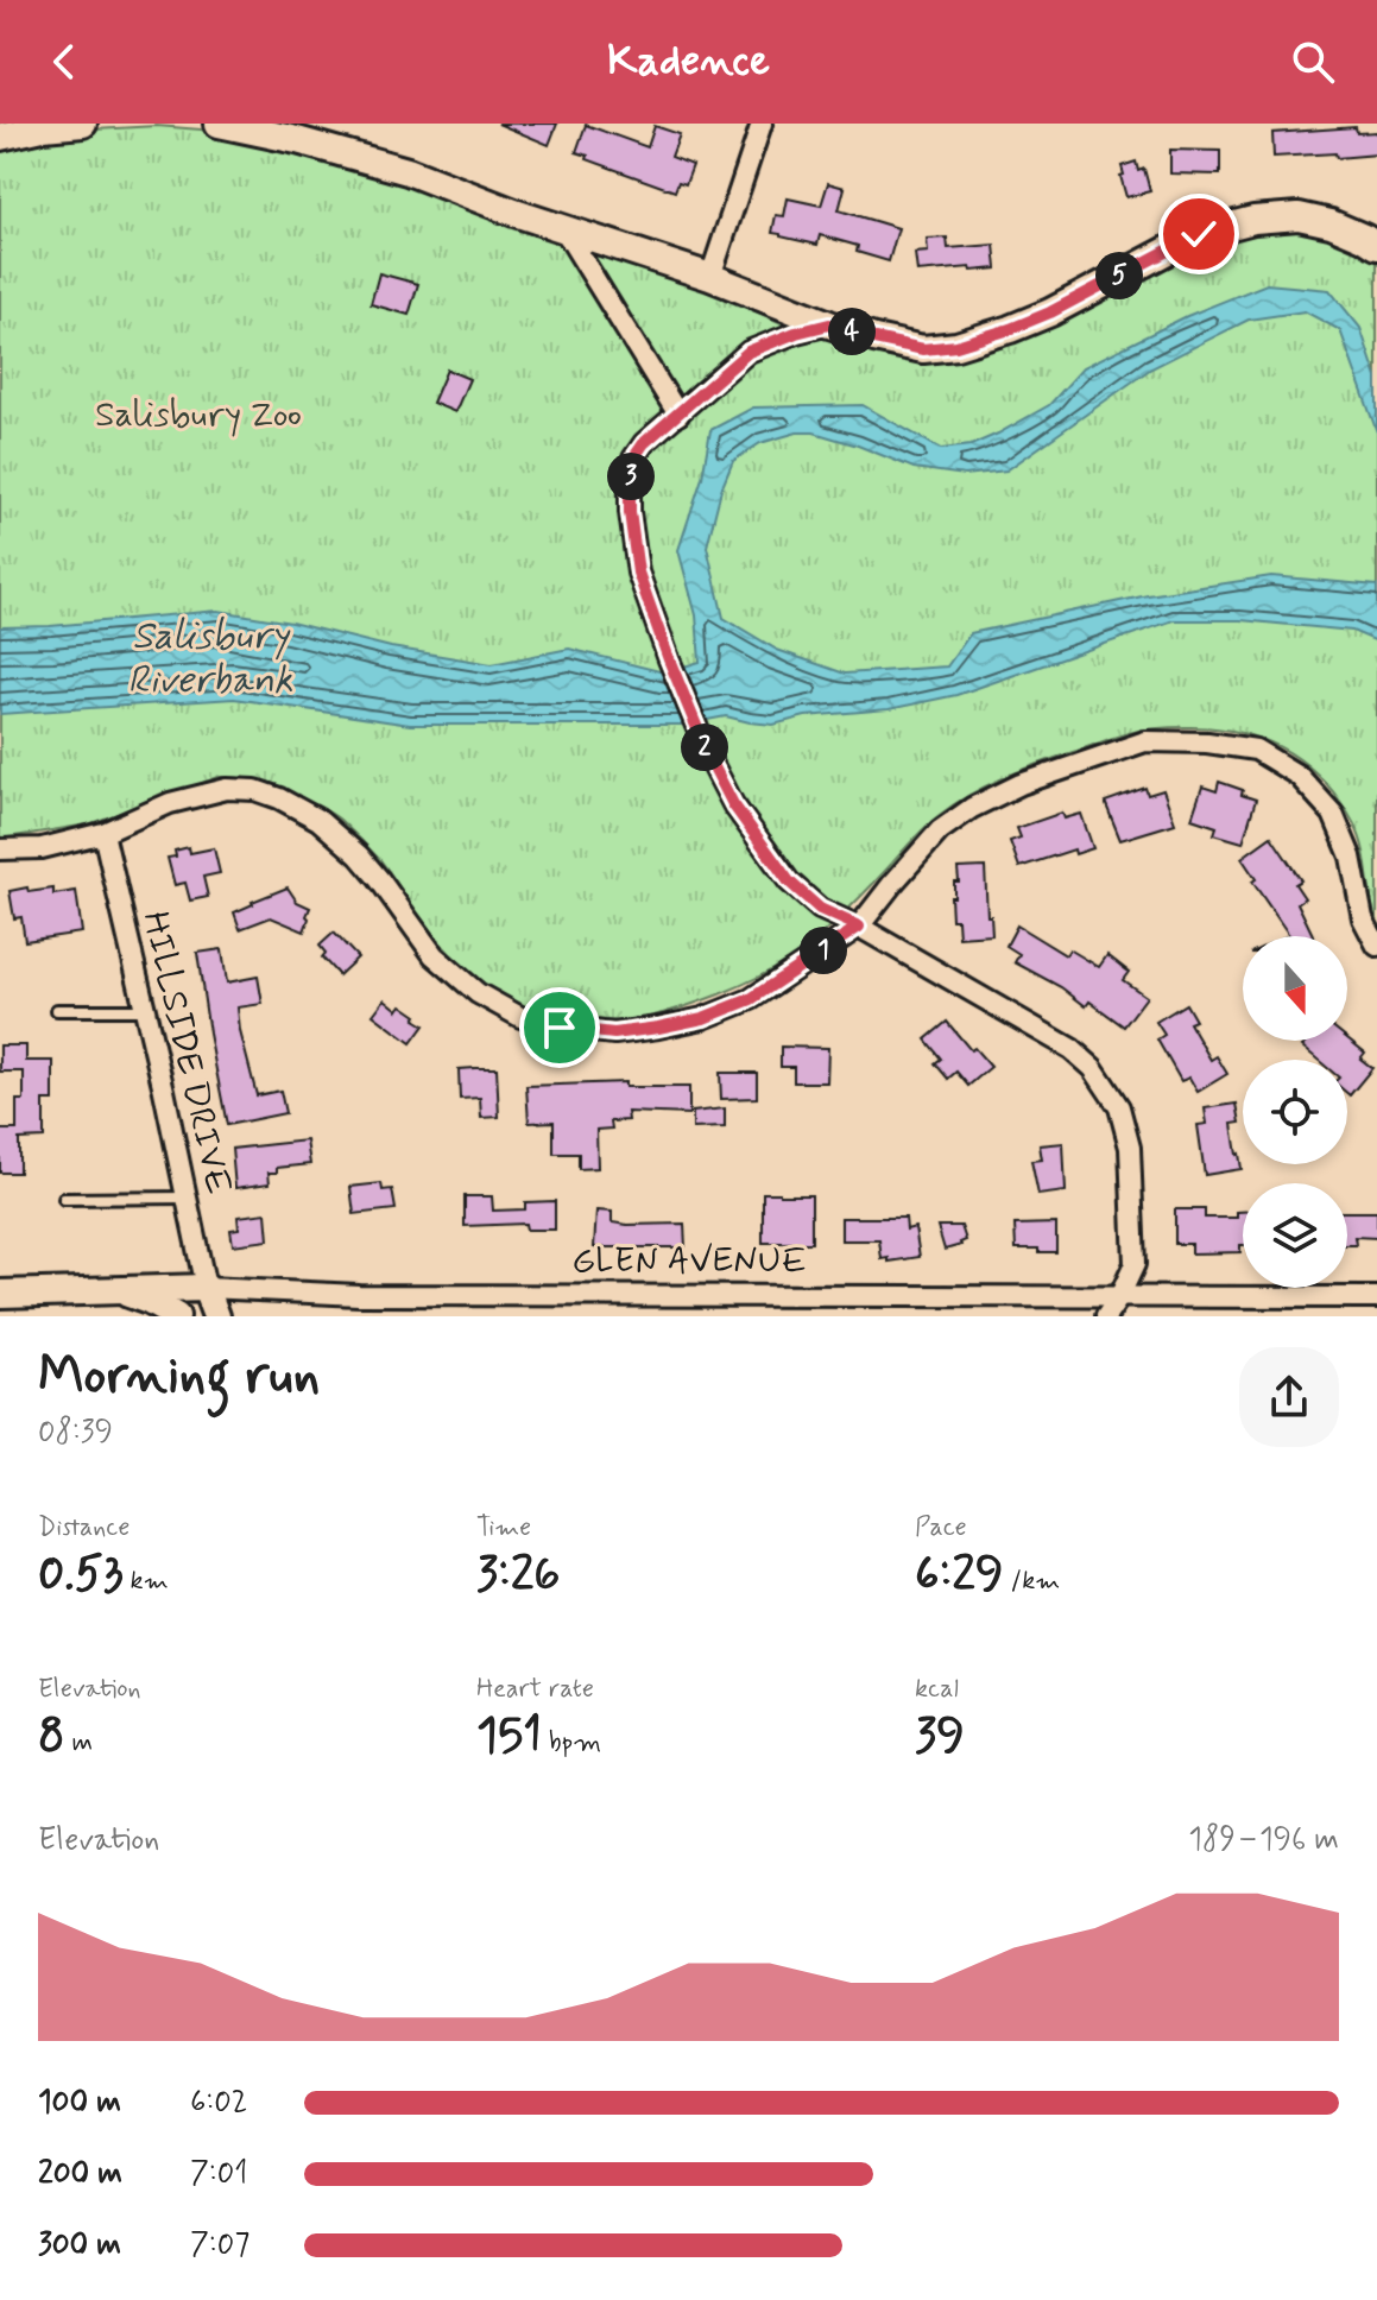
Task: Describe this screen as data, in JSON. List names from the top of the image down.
{
  "streets": {
    "street": ["HILLSIDE DRIVE", "GLEN AVENUE"]
  },
  "crossings": [
    ["HILLSIDE DRIVE", "GLEN AVENUE"]
  ],
  "water": ["Salisbury Riverbank"],
  "parks": ["Salisbury Zoo"],
  "north": "bottom",
  "page": {
    "header": "Kadence",
    "pins": [
      "5",
      "4",
      "3",
      "2",
      "1"
    ],
    "heading": ["Morning run", "08:39"],
    "stats": [
      ["Distance", "0.53 km"],
      ["Time", "3:26"],
      ["Pace", "6:29 /km"],
      ["Elevation", "8 m"],
      ["Heart rate", "151 bpm"],
      ["kcal", "39"]
    ],
    "chart": ["Elevation", "189–196 m"],
    "list": [
      {
        "name": "100 m",
        "note": "6:02"
      },
      {
        "name": "200 m",
        "note": "7:01"
      },
      {
        "name": "300 m",
        "note": "7:07"
      }
    ]
  }
}
